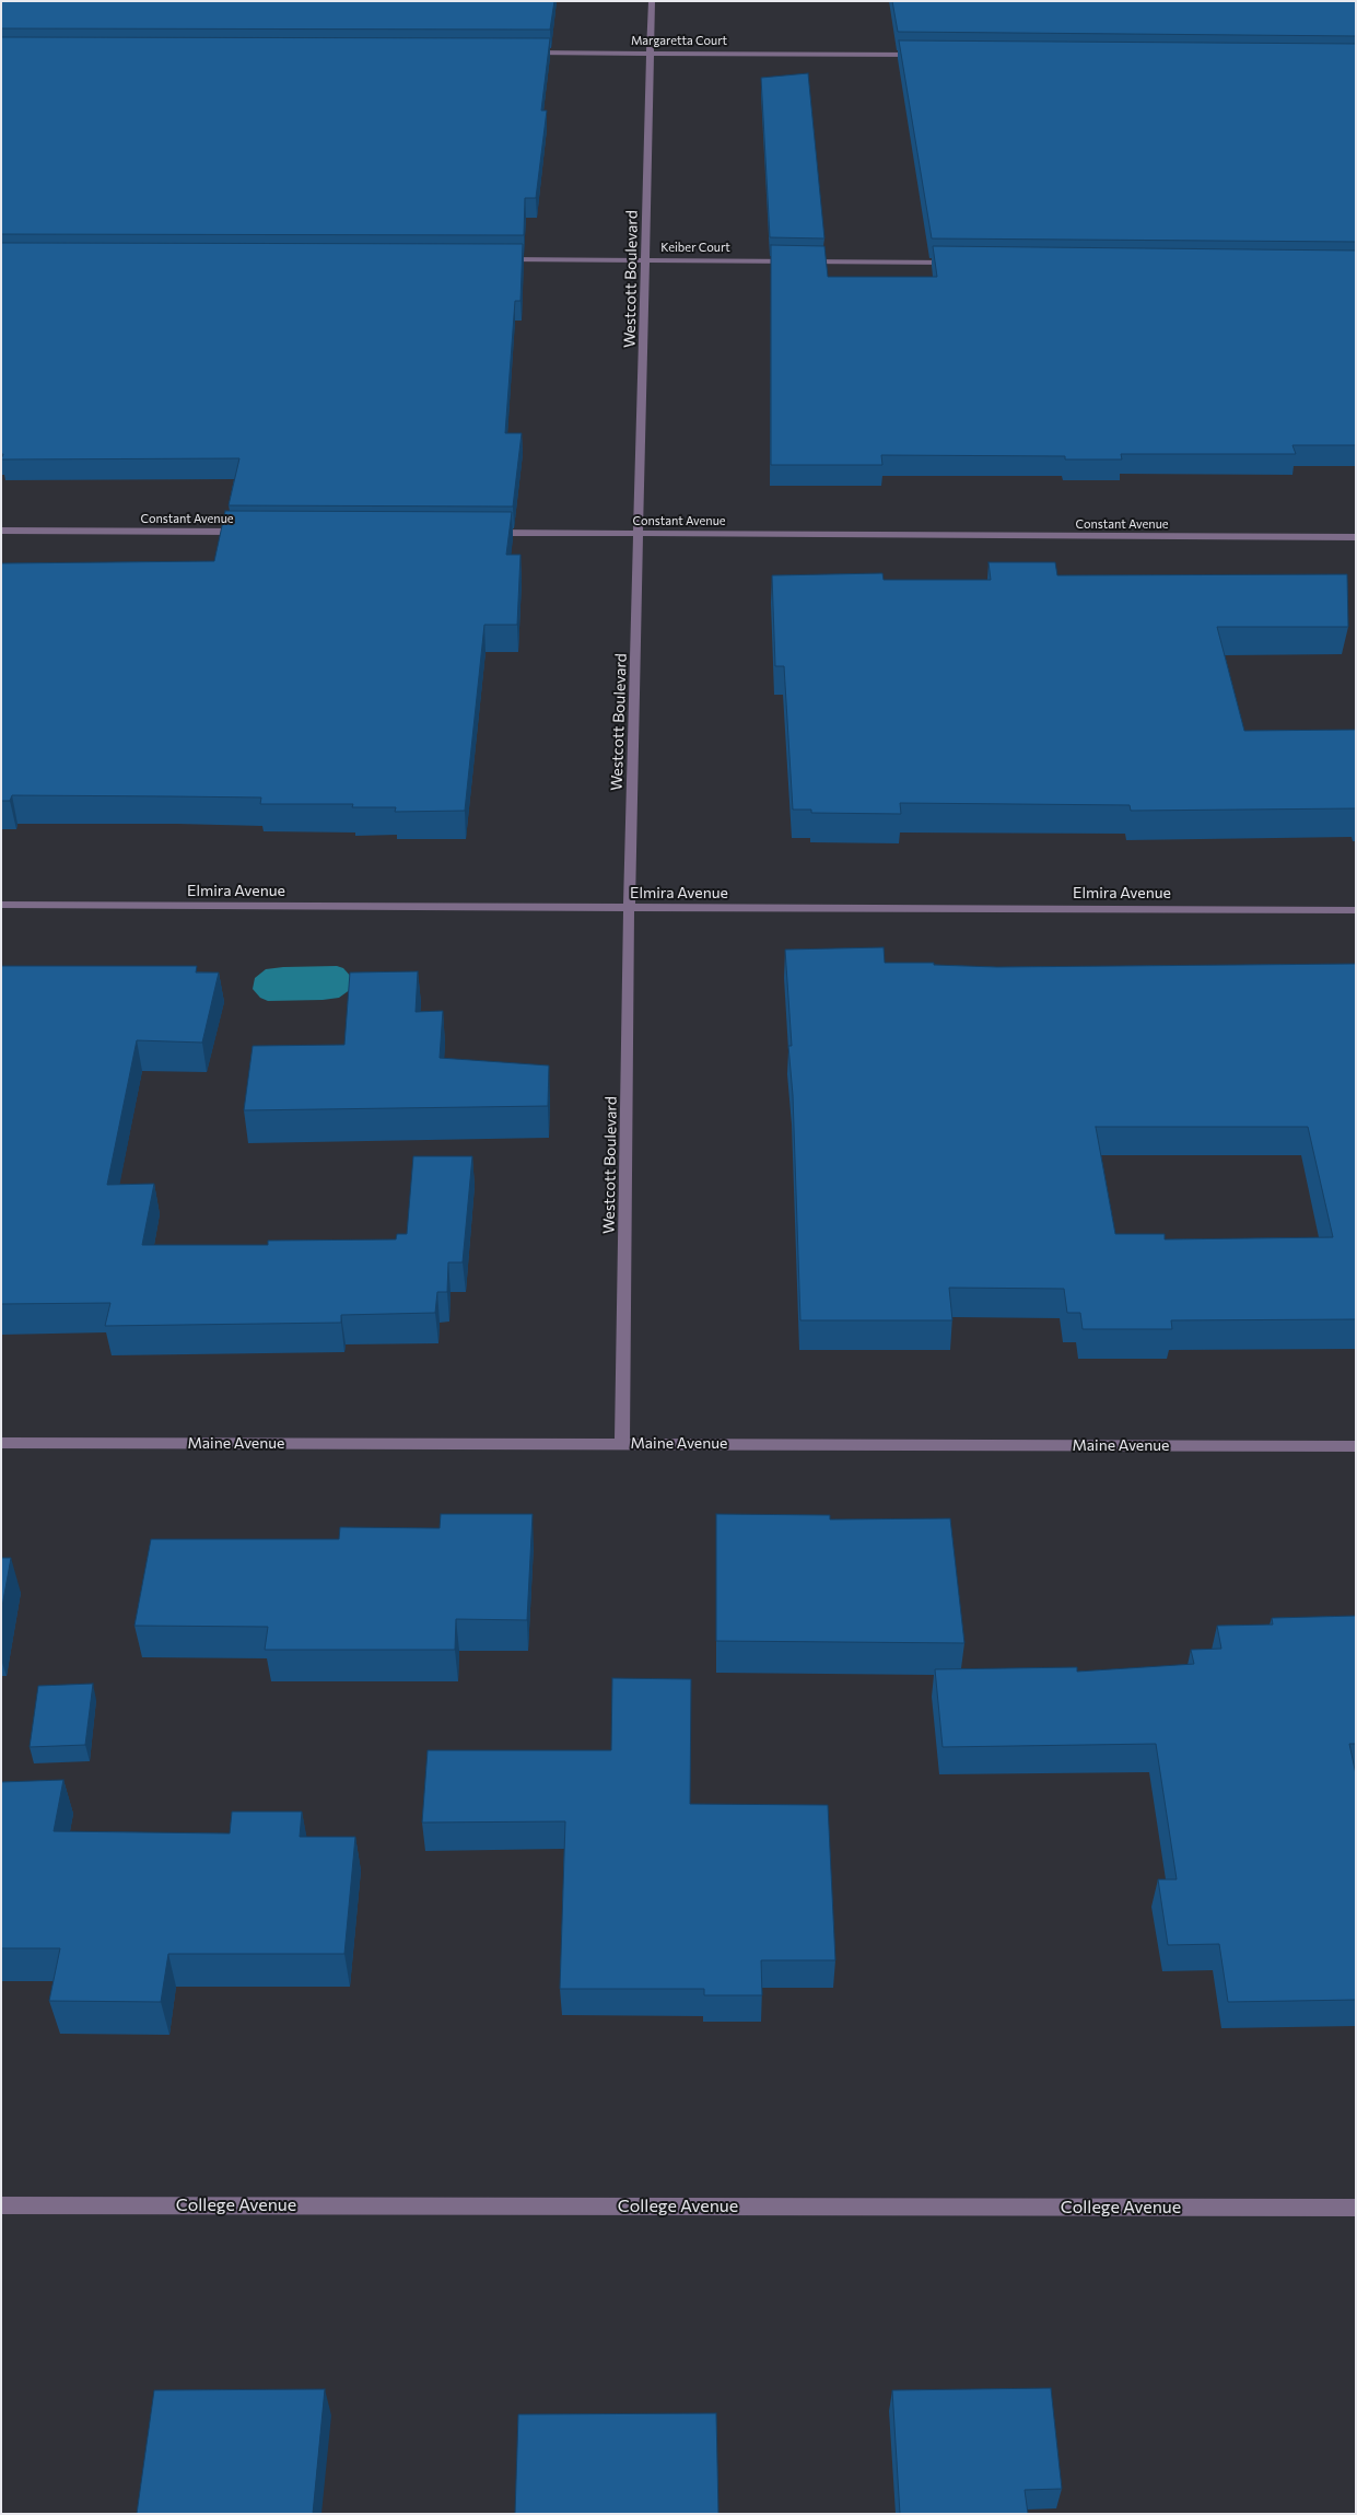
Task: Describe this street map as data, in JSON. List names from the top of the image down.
{
  "streets": {
    "street": [
      "Margaretta Court",
      "Keiber Court",
      "Westcott Boulevard",
      "Constant Avenue",
      "Elmira Avenue",
      "Maine Avenue",
      "College Avenue"
    ]
  },
  "crossings": [
    ["Margaretta Court", "Westcott Boulevard"],
    ["Keiber Court", "Westcott Boulevard"],
    ["Westcott Boulevard", "Constant Avenue"],
    ["Westcott Boulevard", "Elmira Avenue"],
    ["Westcott Boulevard", "Maine Avenue"]
  ]
}
